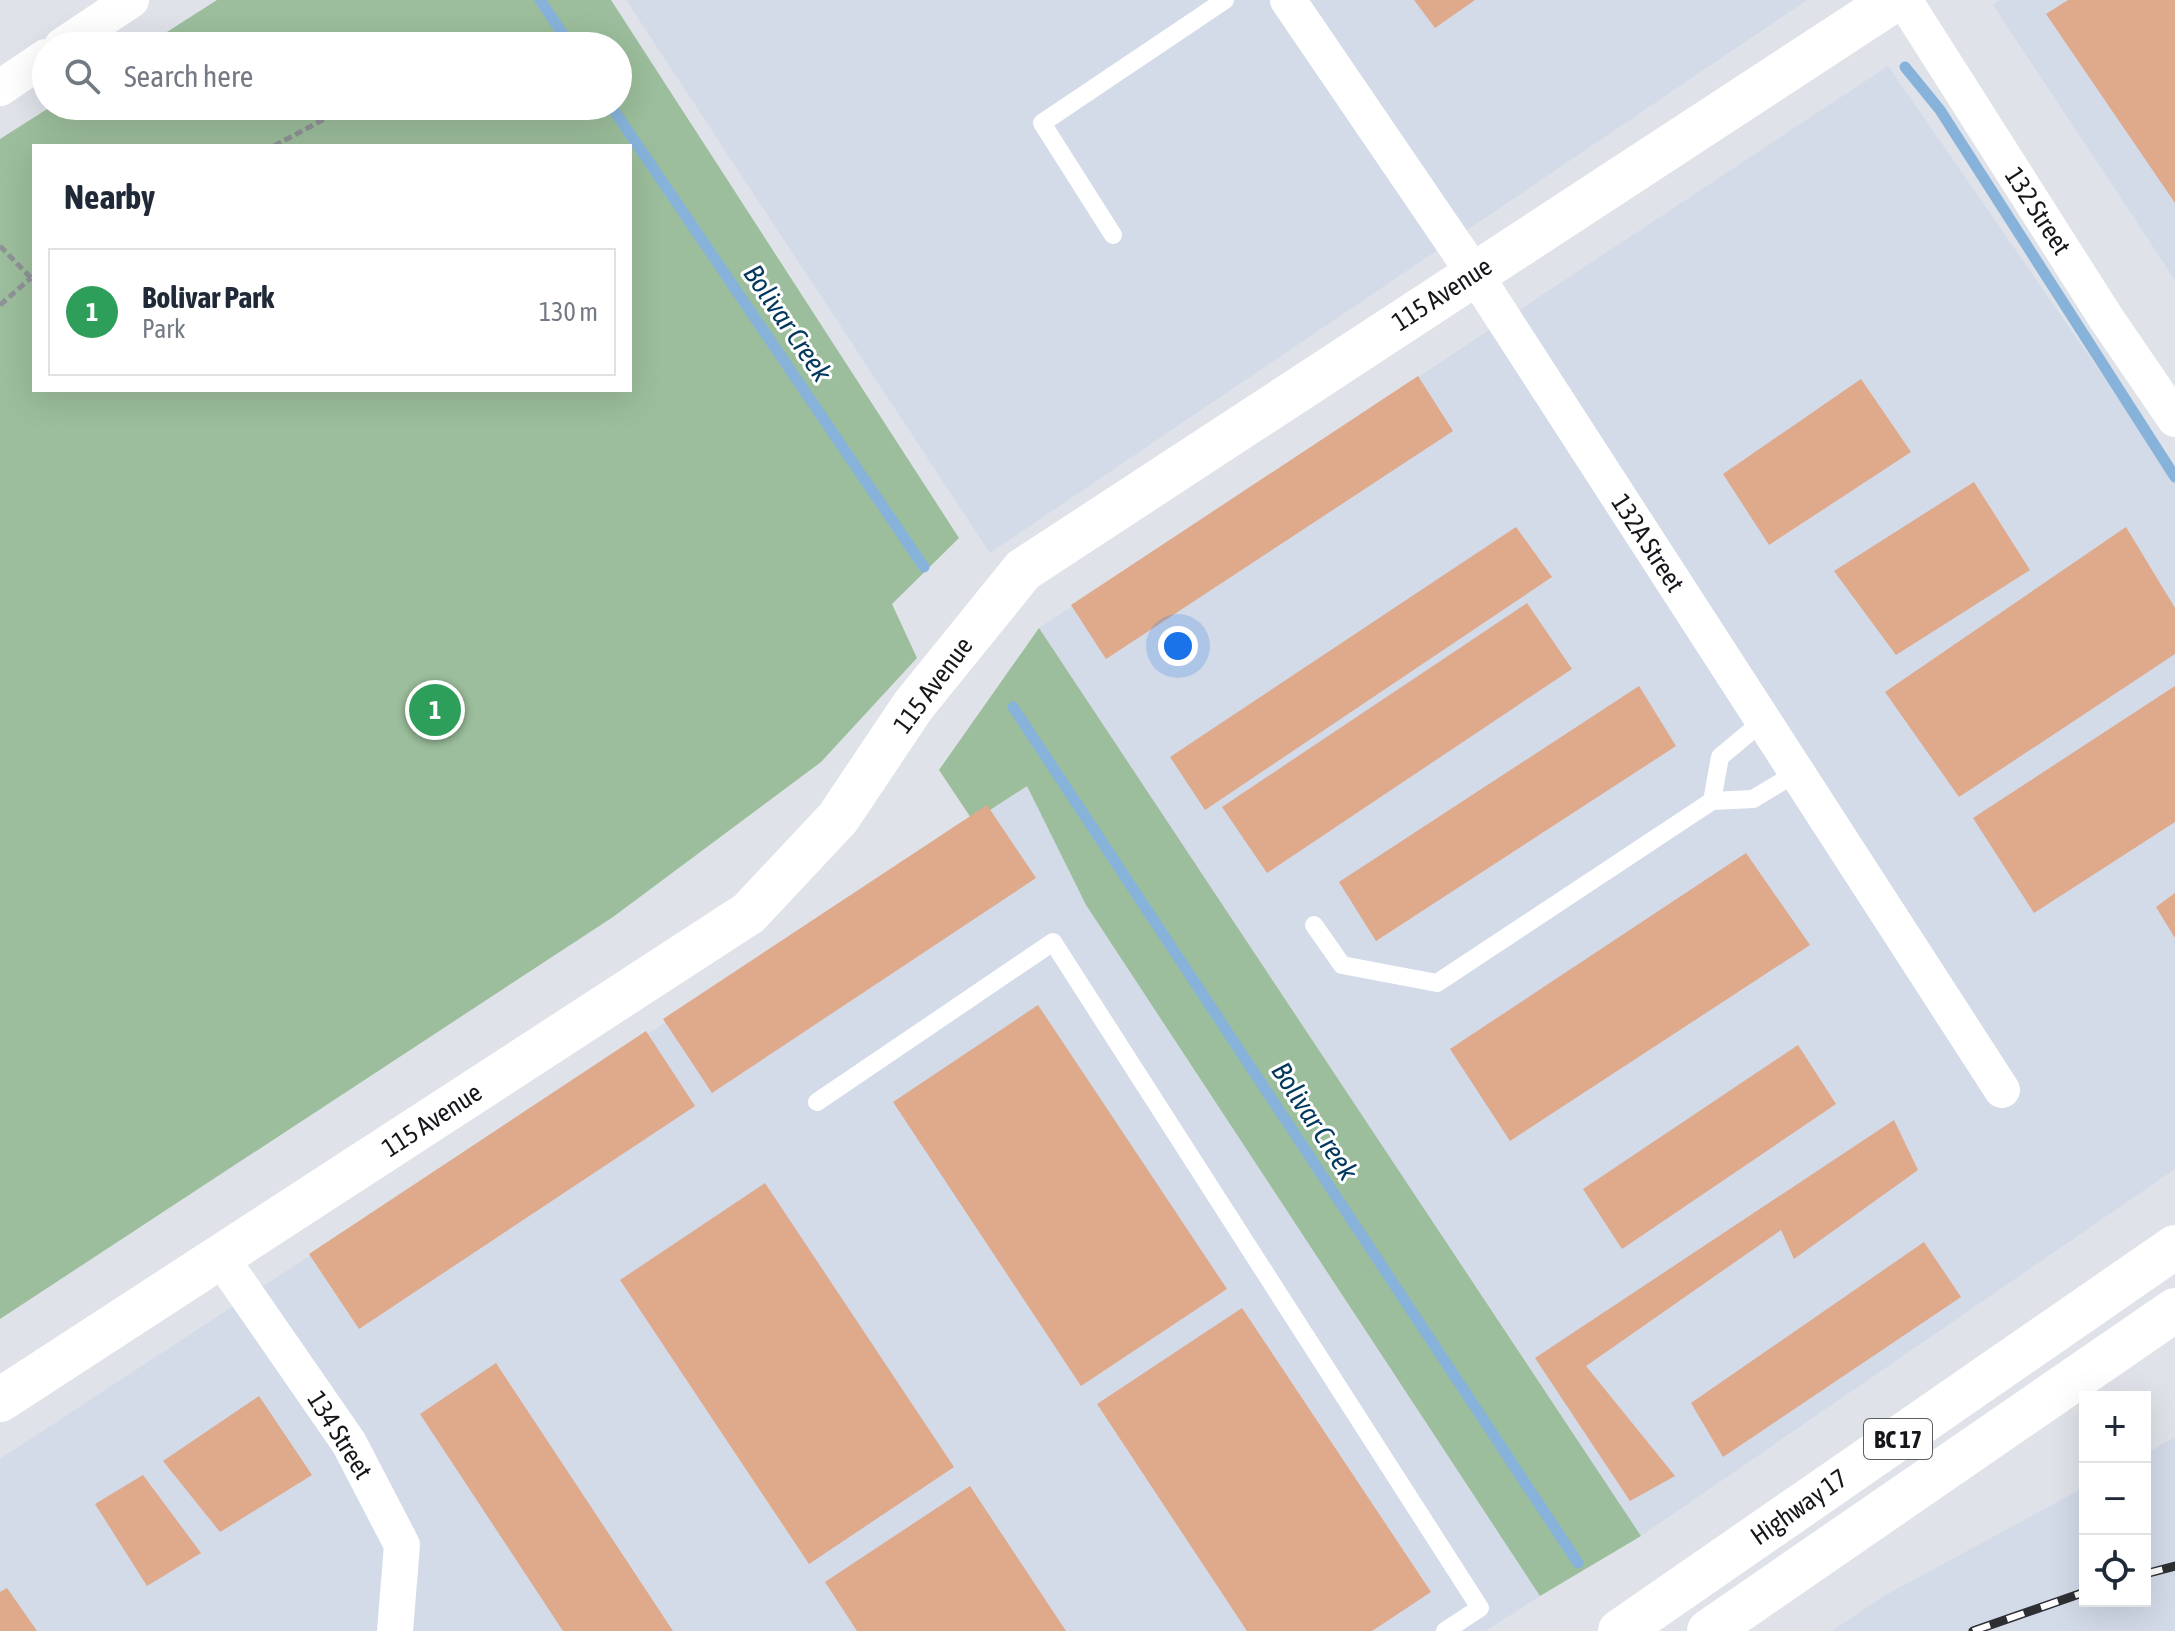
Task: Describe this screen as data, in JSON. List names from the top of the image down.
{
  "streets": {
    "main road": ["115 Avenue", "BC 17", "Highway 17"],
    "street": ["132 Street", "132A Street", "134 Street"]
  },
  "crossings": [
    ["115 Avenue", "132A Street"],
    ["115 Avenue", "134 Street"]
  ],
  "water": ["Bolivar Creek"],
  "page": {
    "search": "Search here",
    "heading": "Nearby",
    "list": [
      {
        "mark": "1",
        "name": "Bolivar Park",
        "note": "Park",
        "value": "130 m"
      }
    ],
    "pins": "1",
    "map_buttons": ["+", "−"]
  }
}
